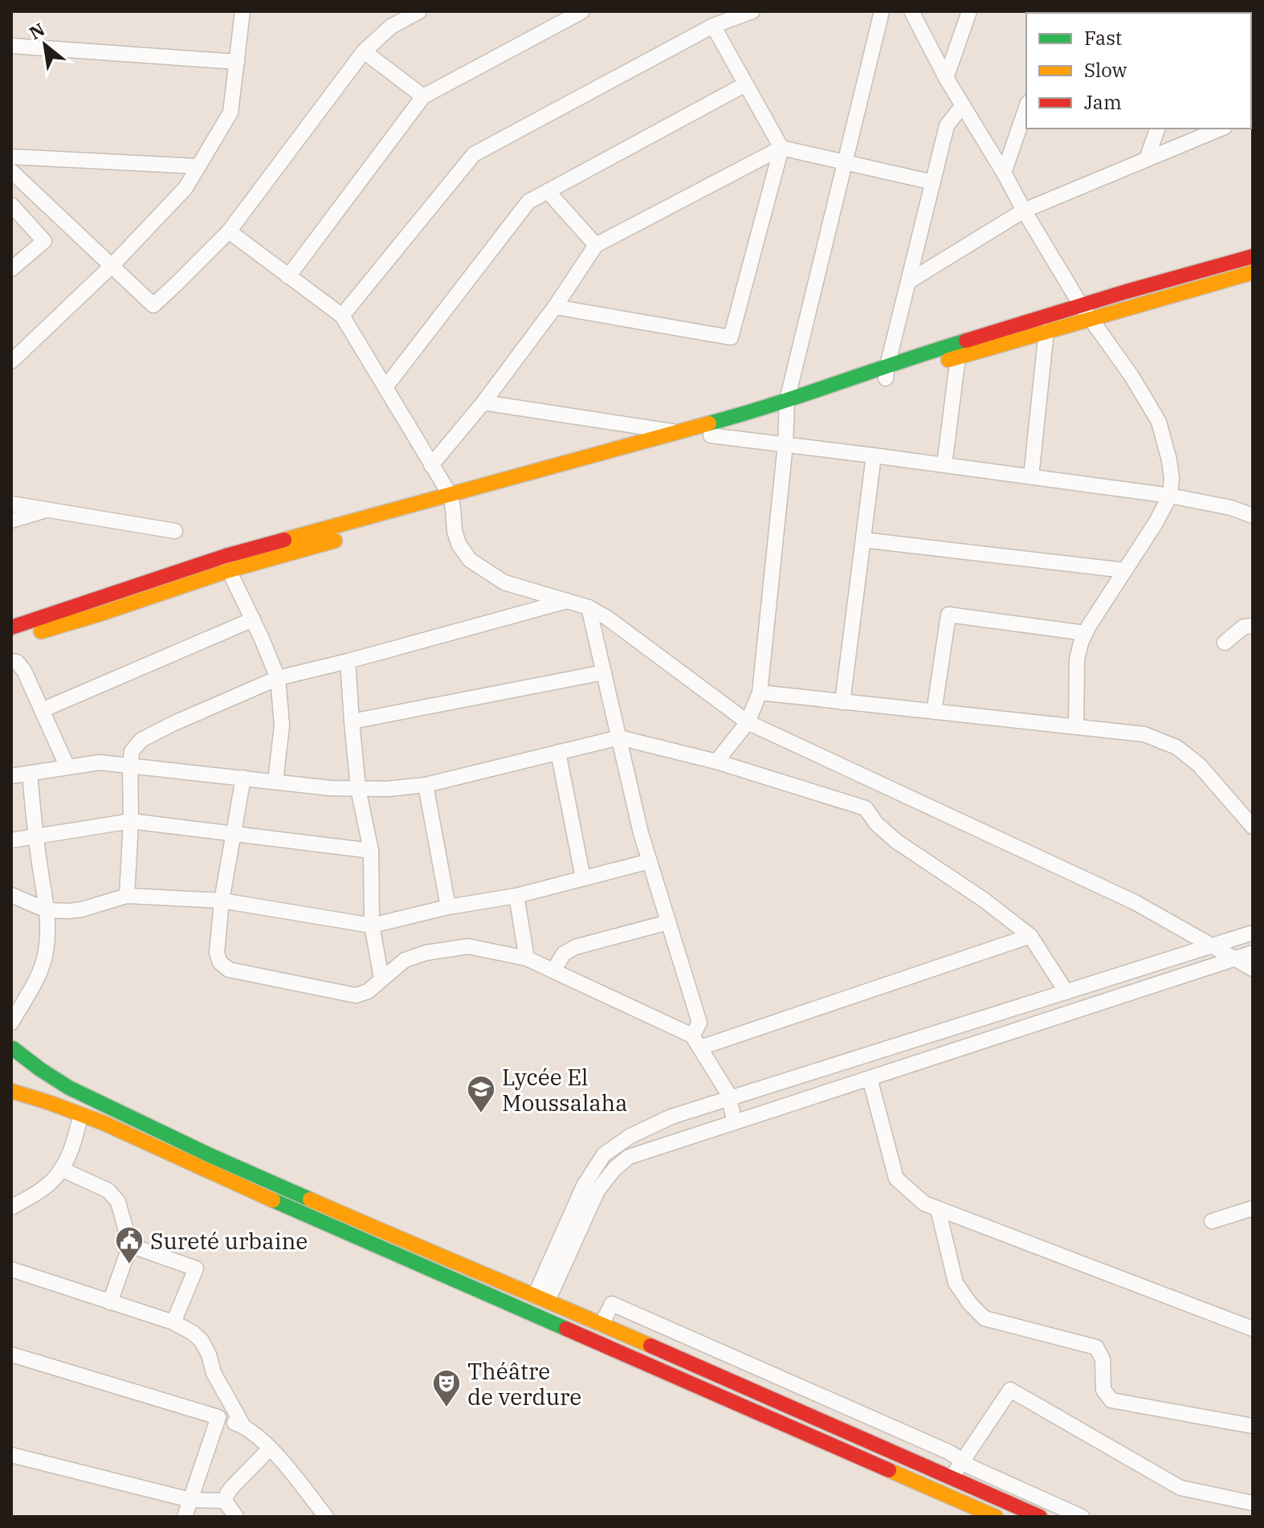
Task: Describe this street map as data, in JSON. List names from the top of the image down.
{
  "places": {
    "school or university": ["Lycée El Moussalaha"],
    "public building": ["Sureté urbaine"],
    "theatre": ["Théâtre de verdure"]
  },
  "legend": ["Fast", "Slow", "Jam"],
  "north": "top left"
}
